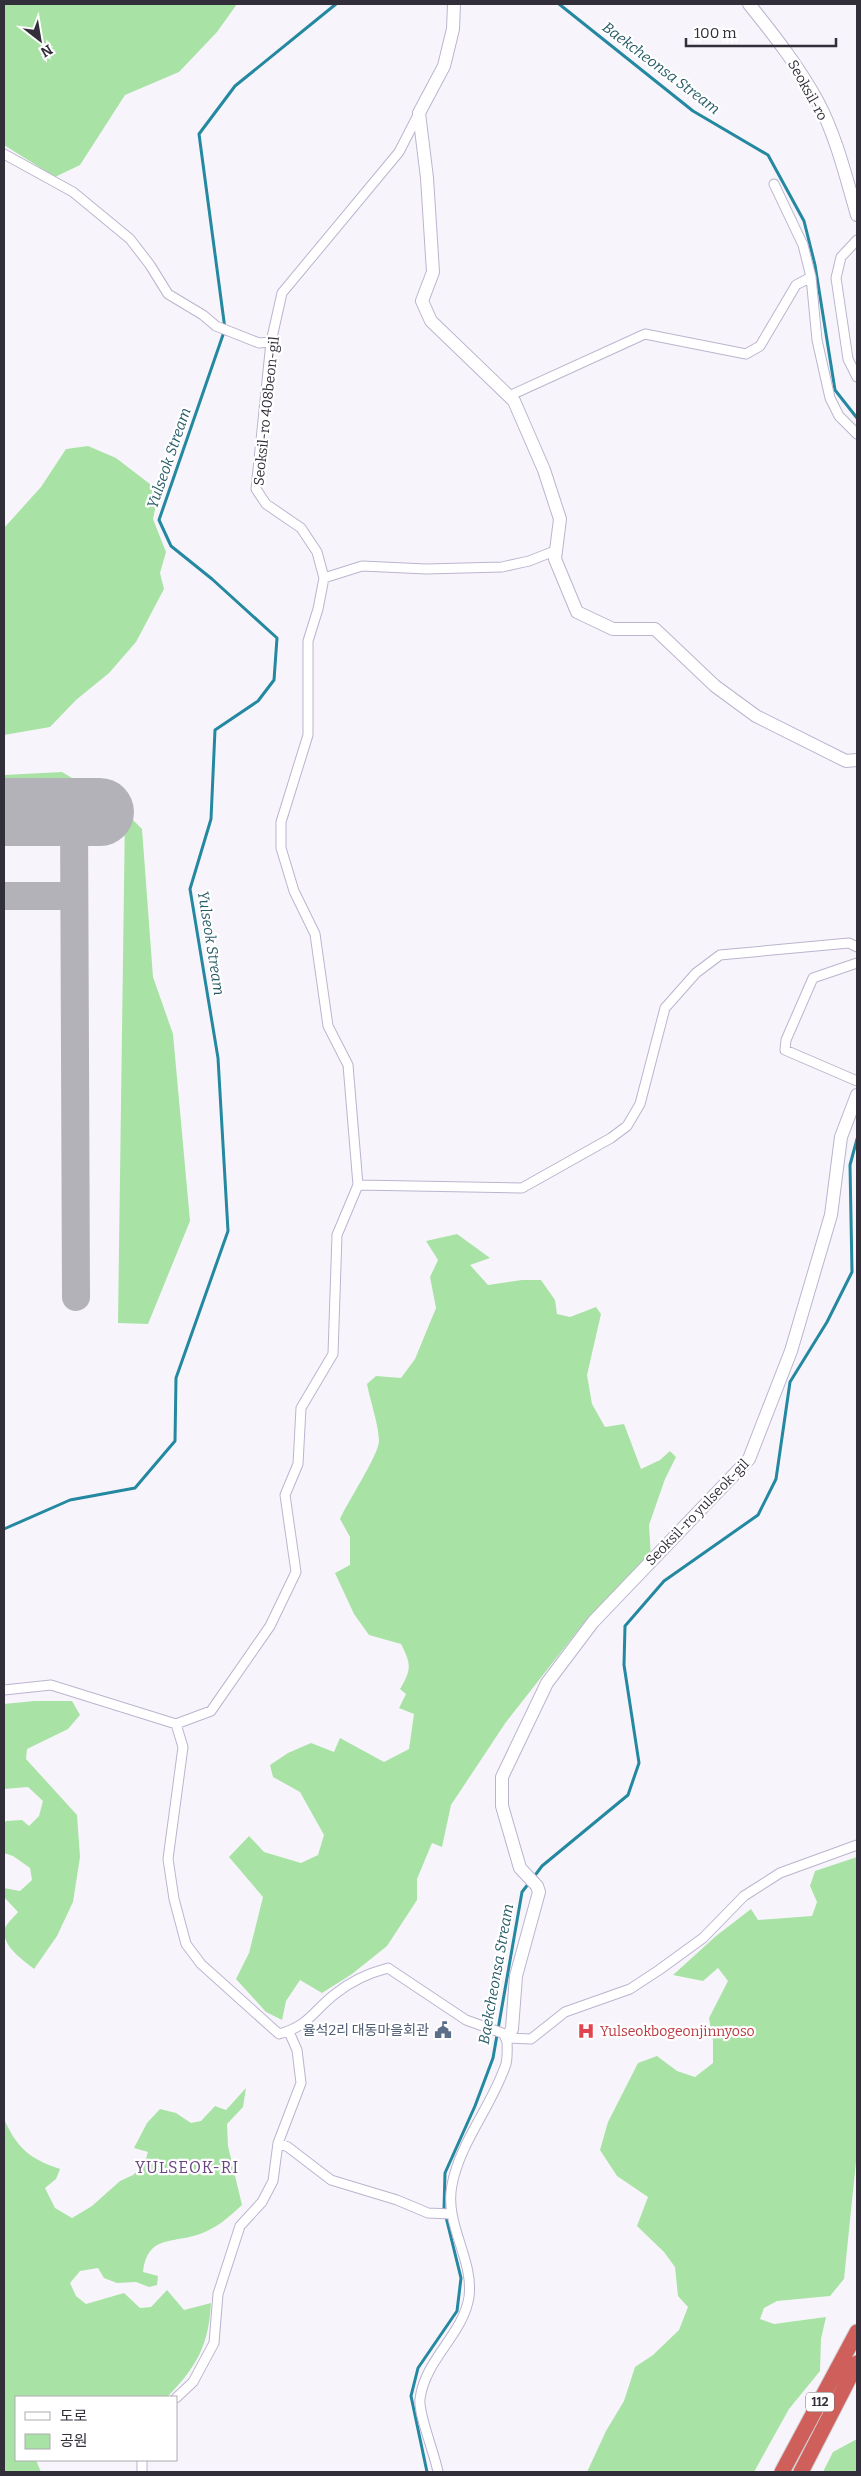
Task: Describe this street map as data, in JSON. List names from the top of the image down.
{
  "streets": {
    "highway": ["112"],
    "street": ["Seoksil-ro", "Seoksil-ro 408beon-gil", "Seoksil-ro yulseok-gil"]
  },
  "districts": ["YULSEOK-RI"],
  "water": ["Baekcheonsa Stream", "Yulseok Stream"],
  "places": {
    "public building": ["율석2리 대동마을회관"],
    "hospital": ["Yulseokbogeonjinnyoso"]
  },
  "legend": ["도로", "공원"],
  "scale_bar": "100 m",
  "north": "bottom right"
}
